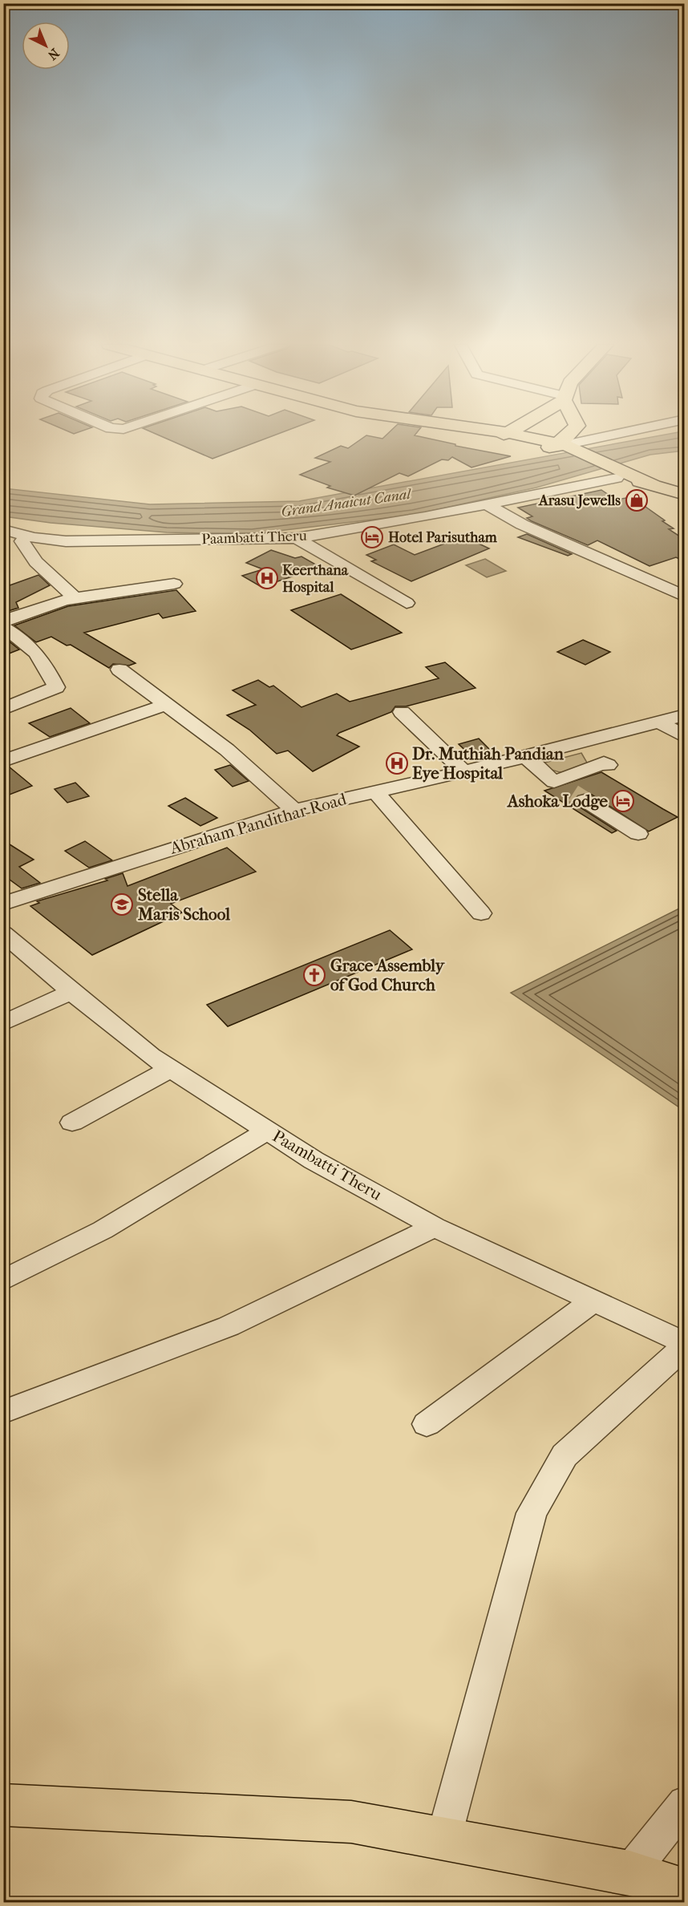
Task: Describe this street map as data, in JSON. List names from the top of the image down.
{
  "streets": {
    "street": ["Paambatti Theru", "Abraham Pandithar Road"]
  },
  "water": ["Grand Anaicut Canal"],
  "places": {
    "shop": ["Arasu Jewells"],
    "hotel": ["Hotel Parisutham", "Ashoka Lodge"],
    "hospital": ["Keerthana Hospital", "Dr. Muthiah Pandian Eye Hospital"],
    "school or university": ["Stella Maris School"],
    "church": ["Grace Assembly of God Church"]
  },
  "north": "bottom right"
}
